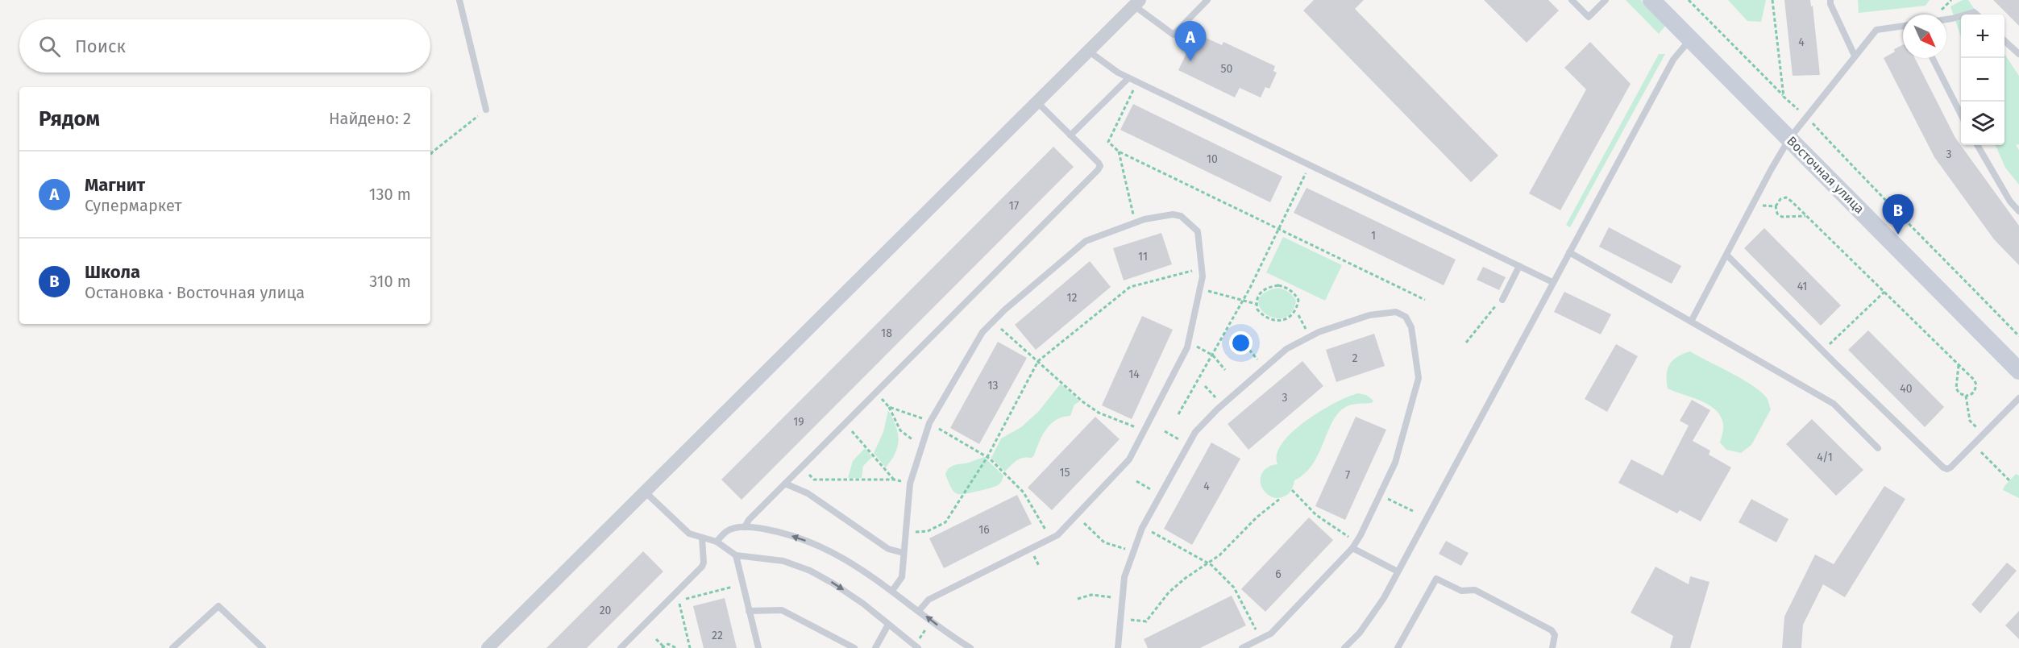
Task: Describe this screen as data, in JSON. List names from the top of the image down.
{
  "streets": {
    "main road": ["Восточная улица"]
  },
  "house_numbers": [
    "4",
    "50",
    "3",
    "10",
    "17",
    "1",
    "11",
    "41",
    "12",
    "18",
    "2",
    "14",
    "13",
    "40",
    "3",
    "19",
    "4/1",
    "15",
    "7",
    "4",
    "16",
    "6",
    "20",
    "22"
  ],
  "north": "bottom right",
  "page": {
    "map_buttons": ["+", "−"],
    "search": "Поиск",
    "pins": ["A", "B"],
    "heading": ["Рядом", "Найдено: 2"],
    "list": [
      {
        "mark": "A",
        "name": "Магнит",
        "note": "Супермаркет",
        "value": "130 m"
      },
      {
        "mark": "B",
        "name": "Школа",
        "note": "Остановка · Восточная улица",
        "value": "310 m"
      }
    ]
  }
}
